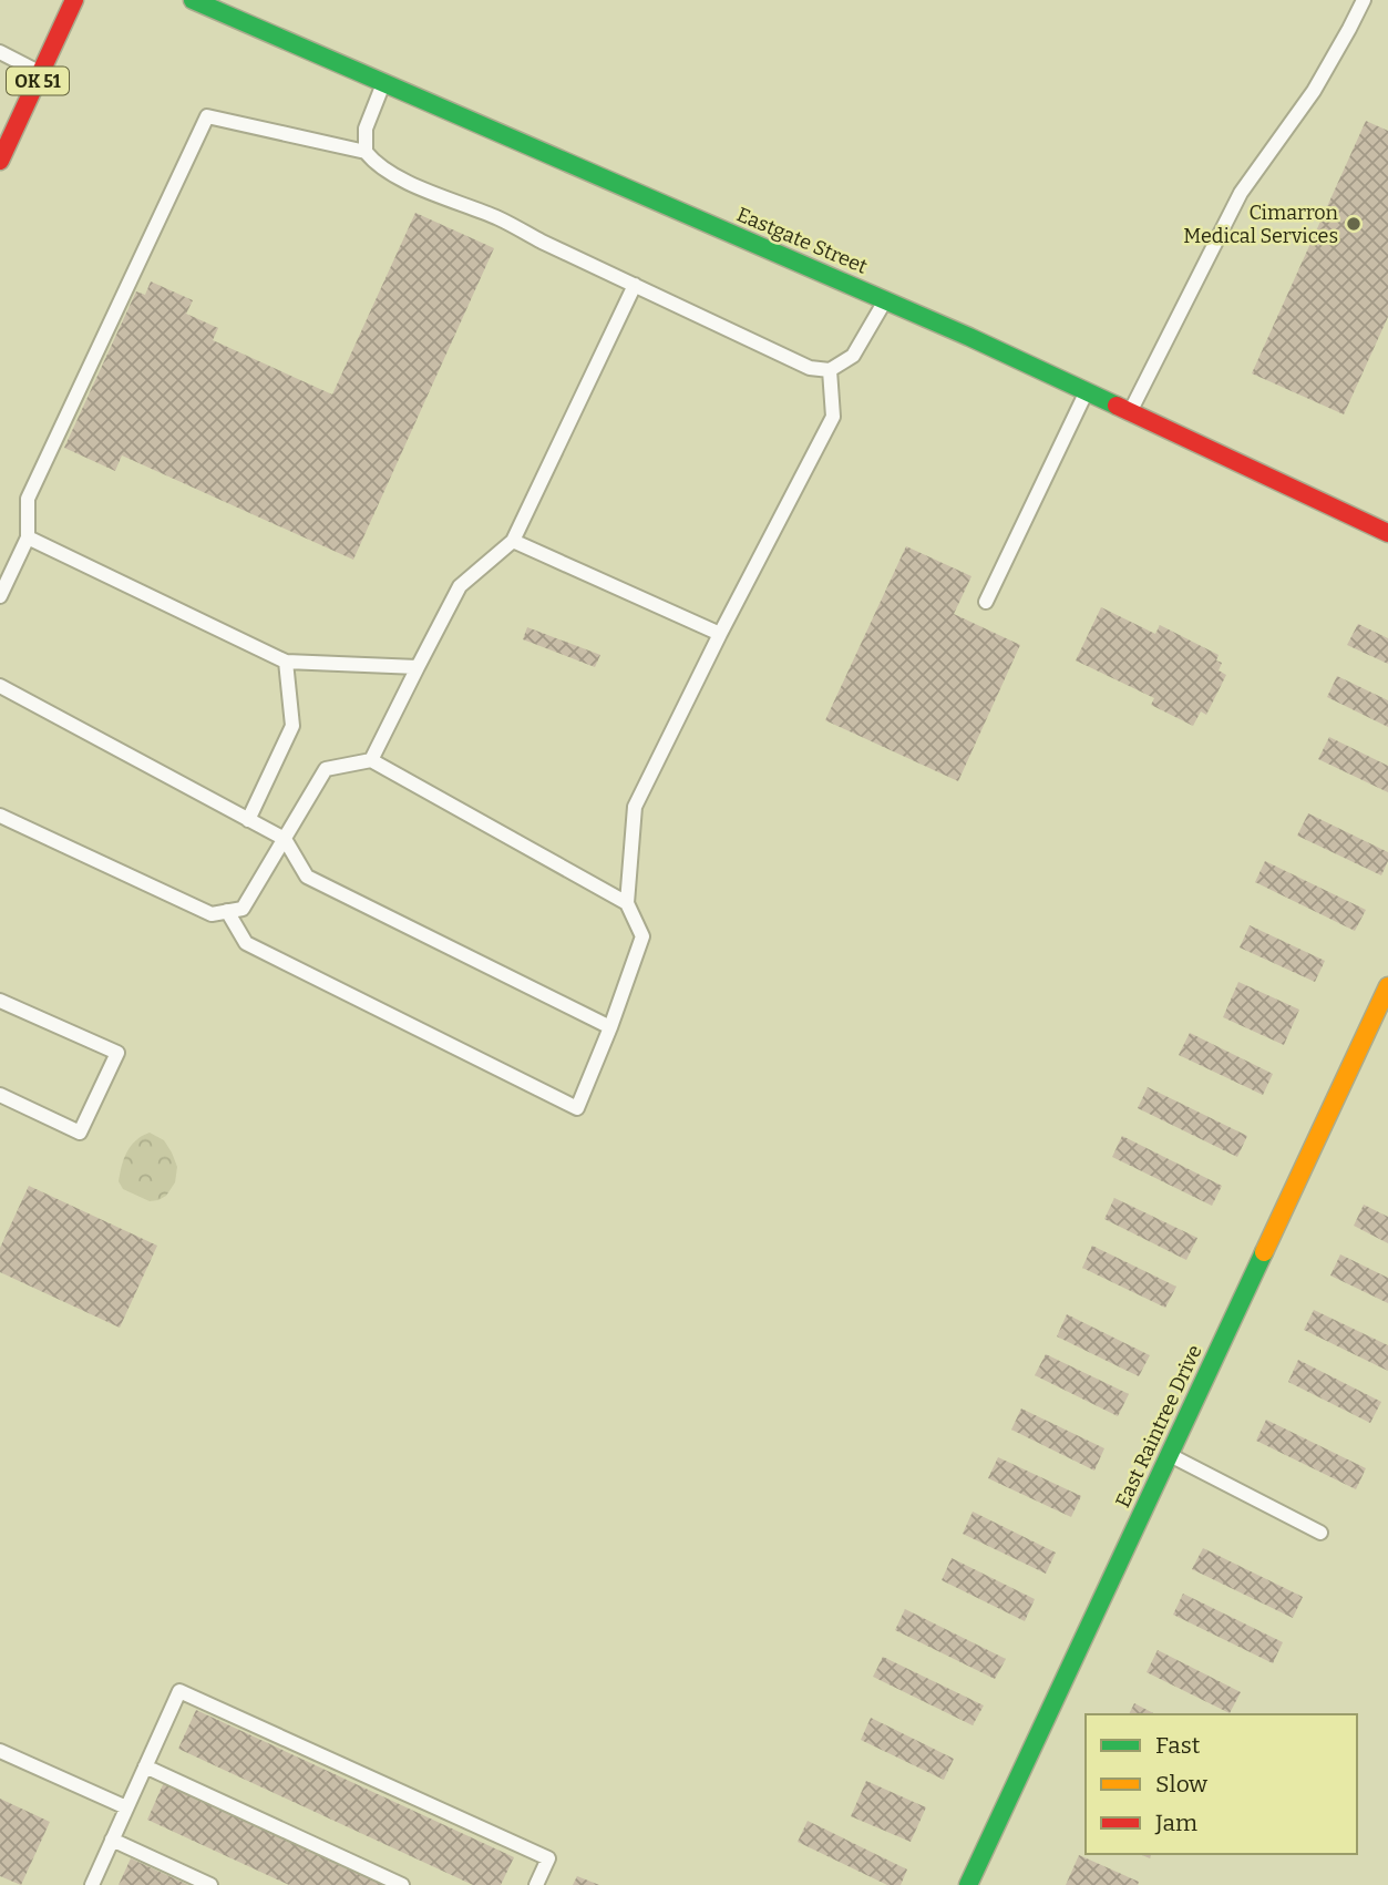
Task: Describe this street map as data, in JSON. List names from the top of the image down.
{
  "streets": {
    "street": ["OK 51", "Eastgate Street", "East Raintree Drive"]
  },
  "places": ["Cimarron Medical Services"],
  "legend": ["Fast", "Slow", "Jam"]
}
